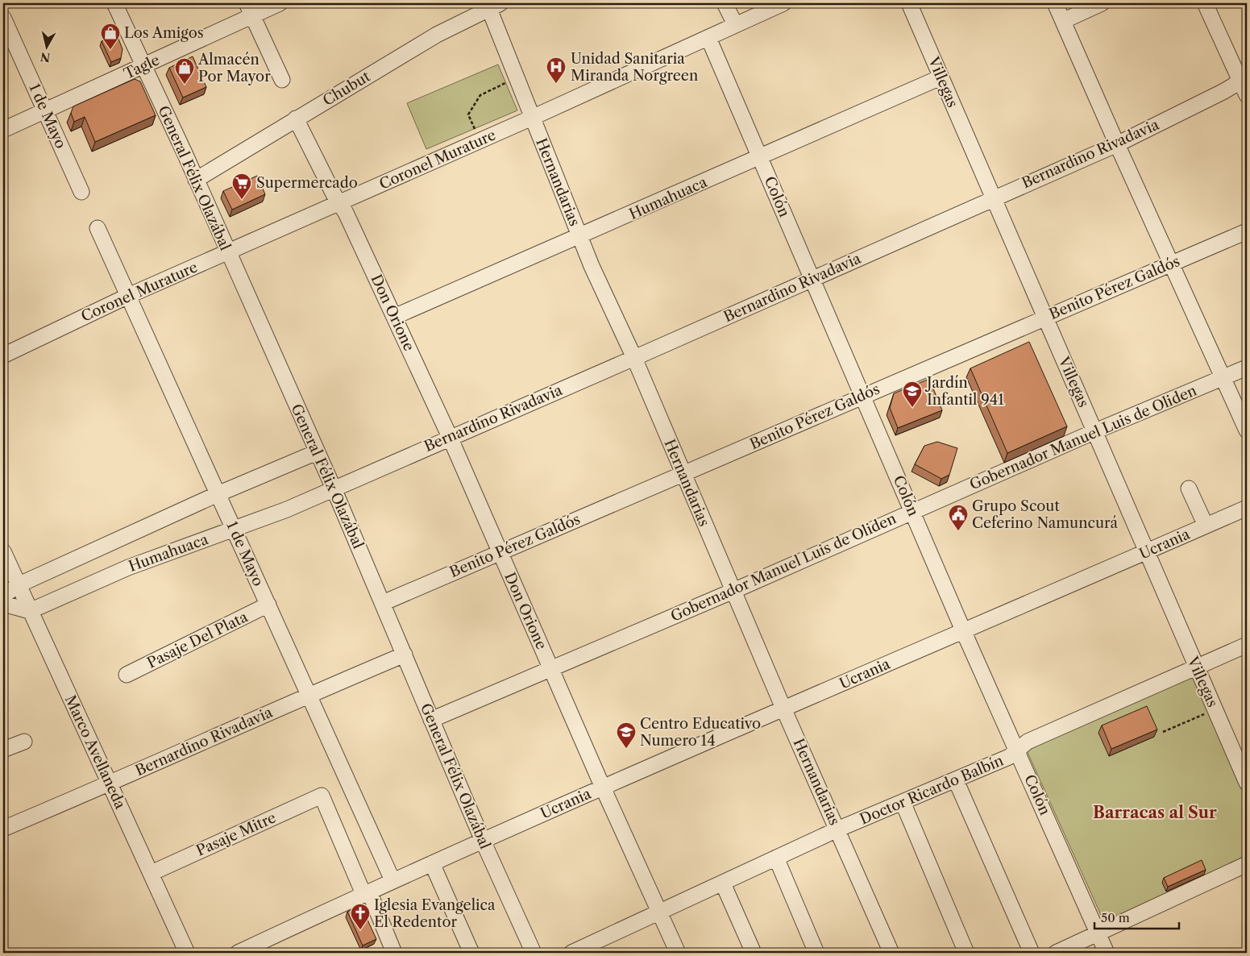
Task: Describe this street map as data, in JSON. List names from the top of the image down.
{
  "streets": {
    "street": [
      "Tagle",
      "Villegas",
      "Chubut",
      "1 de Mayo",
      "Bernardino Rivadavia",
      "Coronel Murature",
      "General Félix Olazábal",
      "Hernandarias",
      "Colón",
      "Humahuaca",
      "Benito Pérez Galdós",
      "Don Orione",
      "Gobernador Manuel Luis de Oliden",
      "Ucrania",
      "Pasaje Del Plata",
      "Marco Avellaneda",
      "Doctor Ricardo Balbín",
      "Pasaje Mitre"
    ]
  },
  "crossings": [
    ["Tagle", "1 de Mayo"],
    ["Tagle", "General Félix Olazábal"],
    ["Villegas", "Bernardino Rivadavia"],
    ["Villegas", "Humahuaca"],
    ["Villegas", "Benito Pérez Galdós"],
    ["Villegas", "Gobernador Manuel Luis de Oliden"],
    ["Villegas", "Ucrania"],
    ["Villegas", "Doctor Ricardo Balbín"],
    ["Chubut", "General Félix Olazábal"],
    ["Chubut", "Hernandarias"],
    ["Chubut", "Don Orione"],
    ["1 de Mayo", "Bernardino Rivadavia"],
    ["1 de Mayo", "Coronel Murature"],
    ["1 de Mayo", "Humahuaca"],
    ["1 de Mayo", "Pasaje Del Plata"],
    ["Bernardino Rivadavia", "General Félix Olazábal"],
    ["Bernardino Rivadavia", "Hernandarias"],
    ["Bernardino Rivadavia", "Colón"],
    ["Bernardino Rivadavia", "Humahuaca"],
    ["Bernardino Rivadavia", "Don Orione"],
    ["Bernardino Rivadavia", "Marco Avellaneda"],
    ["Coronel Murature", "General Félix Olazábal"],
    ["Coronel Murature", "Hernandarias"],
    ["Coronel Murature", "Colón"],
    ["Coronel Murature", "Don Orione"],
    ["General Félix Olazábal", "Humahuaca"],
    ["General Félix Olazábal", "Benito Pérez Galdós"],
    ["General Félix Olazábal", "Gobernador Manuel Luis de Oliden"],
    ["General Félix Olazábal", "Ucrania"],
    ["Hernandarias", "Humahuaca"],
    ["Hernandarias", "Benito Pérez Galdós"],
    ["Hernandarias", "Gobernador Manuel Luis de Oliden"],
    ["Hernandarias", "Ucrania"],
    ["Hernandarias", "Doctor Ricardo Balbín"],
    ["Colón", "Humahuaca"],
    ["Colón", "Benito Pérez Galdós"],
    ["Colón", "Gobernador Manuel Luis de Oliden"],
    ["Colón", "Ucrania"],
    ["Colón", "Doctor Ricardo Balbín"],
    ["Humahuaca", "Don Orione"],
    ["Humahuaca", "Marco Avellaneda"],
    ["Benito Pérez Galdós", "Don Orione"],
    ["Don Orione", "Gobernador Manuel Luis de Oliden"],
    ["Don Orione", "Ucrania"],
    ["Don Orione", "Doctor Ricardo Balbín"],
    ["Marco Avellaneda", "Pasaje Mitre"]
  ],
  "districts": ["Barracas al Sur"],
  "places": {
    "shop": ["Los Amigos", "Almacén Por Mayor"],
    "hospital": ["Unidad Sanitaria Miranda Norgreen"],
    "supermarket": ["Supermercado"],
    "school or university": ["Jardín Infantil 941", "Centro Educativo Numero 14"],
    "public building": ["Grupo Scout Ceferino Namuncurá"],
    "church": ["Iglesia Evangelica El Redentor"]
  },
  "scale_bar": "50 m",
  "north": "bottom"
}
